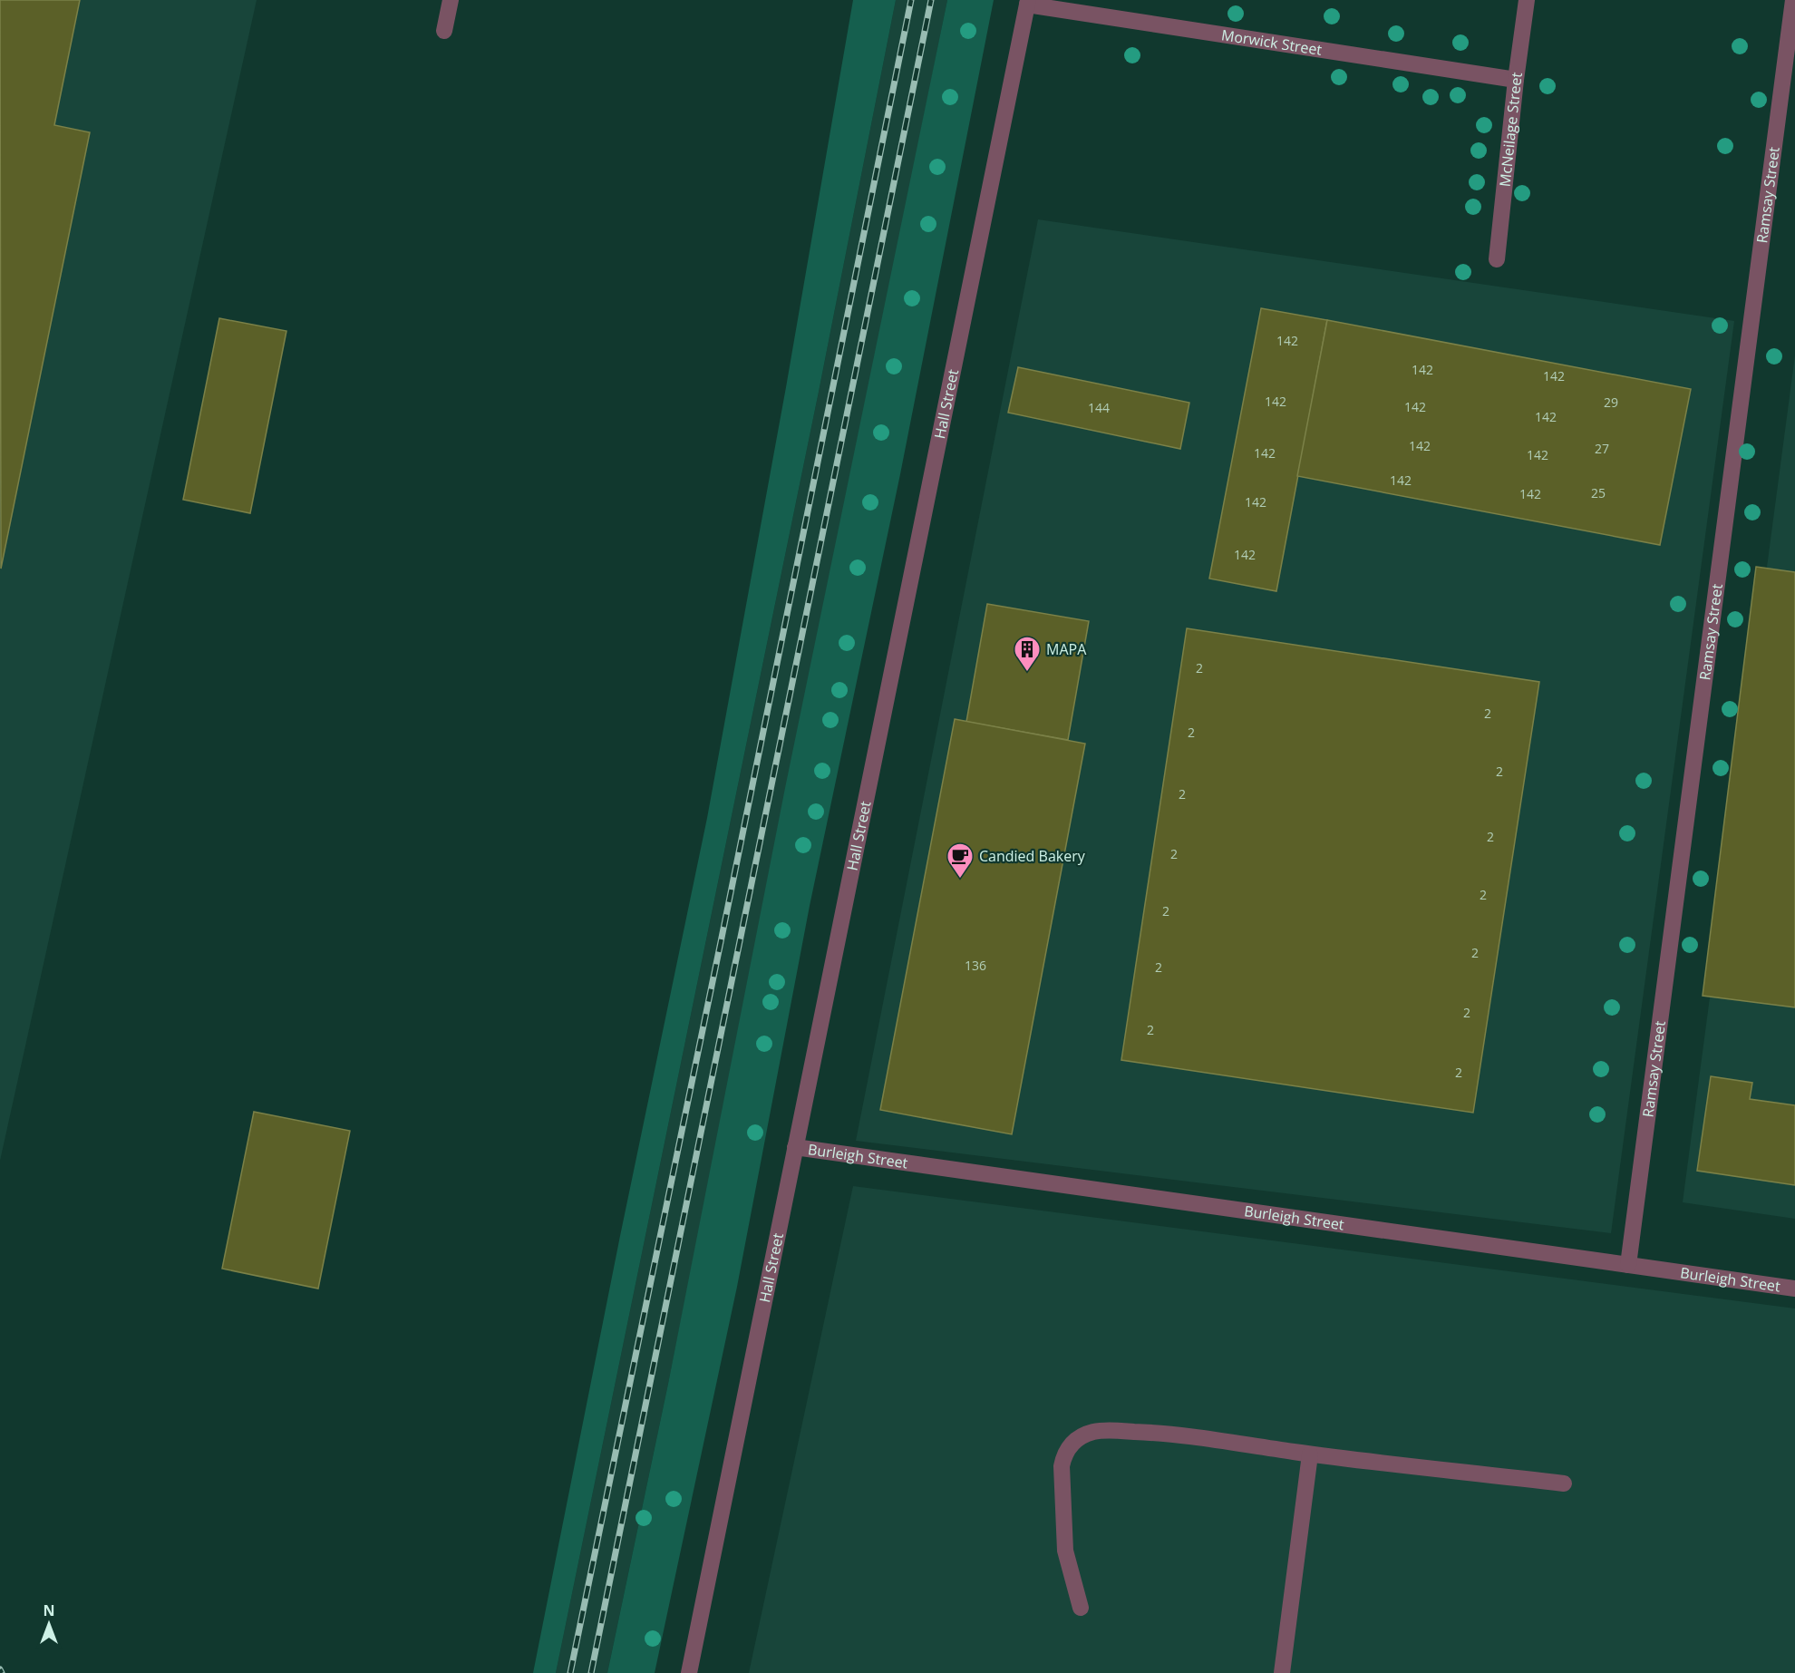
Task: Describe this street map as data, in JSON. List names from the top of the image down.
{
  "streets": {
    "street": [
      "Morwick Street",
      "McNeilage Street",
      "Ramsay Street",
      "Hall Street",
      "Burleigh Street"
    ]
  },
  "crossings": [
    ["Morwick Street", "McNeilage Street"],
    ["Morwick Street", "Hall Street"],
    ["Ramsay Street", "Burleigh Street"],
    ["Hall Street", "Burleigh Street"]
  ],
  "places": {
    "building": ["MAPA"],
    "cafe": ["Candied Bakery"]
  },
  "house_numbers": [
    "142",
    "142",
    "142",
    "142",
    "29",
    "142",
    "144",
    "142",
    "142",
    "27",
    "142",
    "142",
    "142",
    "25",
    "142",
    "142",
    "142",
    "2",
    "2",
    "2",
    "2",
    "2",
    "2",
    "2",
    "2",
    "2",
    "2",
    "136",
    "2",
    "2",
    "2",
    "2"
  ],
  "north": "top"
}
